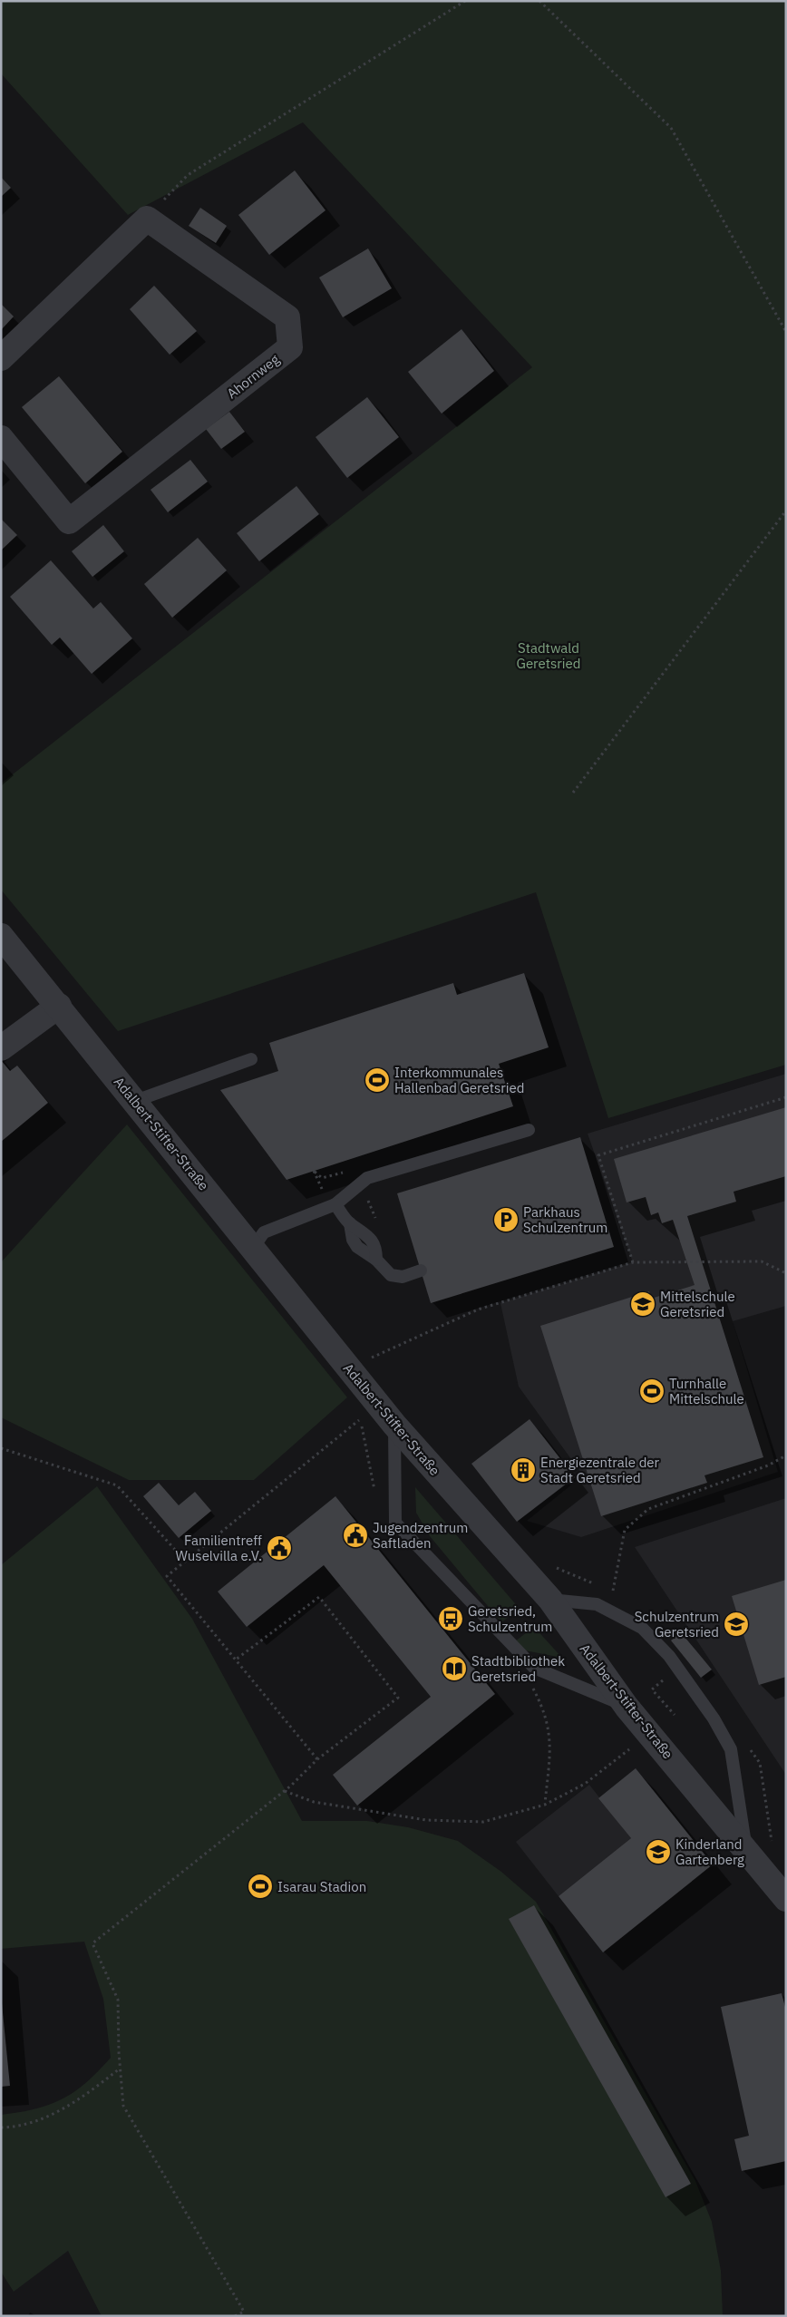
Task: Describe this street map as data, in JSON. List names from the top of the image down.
{
  "streets": {
    "street": ["Ahornweg", "Adalbert-Stifter-Straße"]
  },
  "parks": ["Stadtwald Geretsried"],
  "places": {
    "sports": ["Interkommunales Hallenbad Geretsried", "Turnhalle Mittelschule", "Isarau Stadion"],
    "parking": ["Parkhaus Schulzentrum"],
    "school or university": ["Mittelschule Geretsried", "Schulzentrum Geretsried", "Kinderland Gartenberg"],
    "building": ["Energiezentrale der Stadt Geretsried"],
    "public building": ["Jugendzentrum Saftladen", "Familientreff Wuselvilla e.V."],
    "bus stop": ["Geretsried, Schulzentrum"],
    "library": ["Stadtbibliothek Geretsried"]
  }
}
